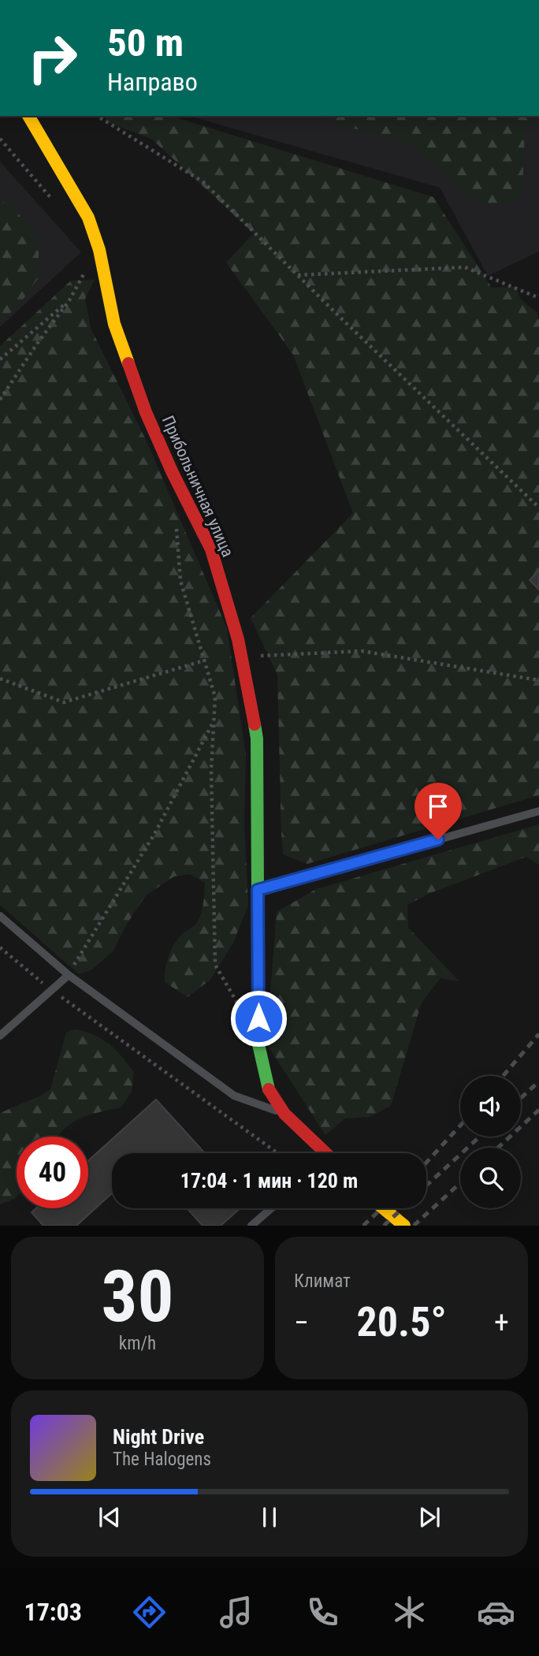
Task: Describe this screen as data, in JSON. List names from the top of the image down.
{
  "streets": {
    "street": ["Прибольничная улица"]
  },
  "page": {
    "turn": ["50 m", "Направо"],
    "limit": "40",
    "trip": "17:04 · 1 мин · 120 m",
    "tile": [
      ["30", "km/h"],
      "Климат"
    ],
    "heat": ["−", "20.5°", "+"],
    "song": ["Night Drive", "The Halogens"],
    "tabs": "17:03"
  }
}
